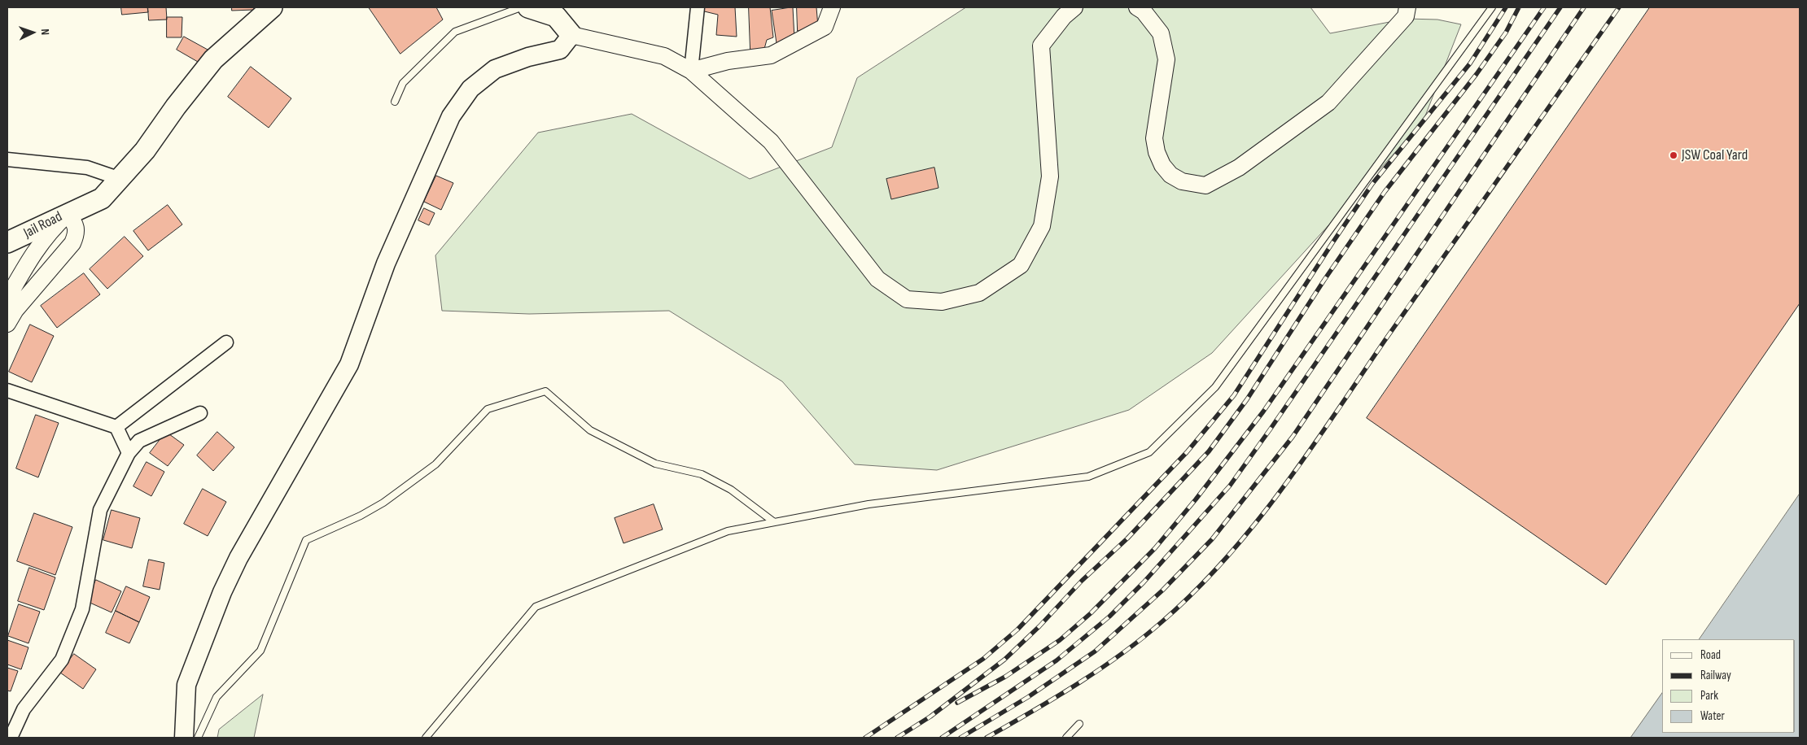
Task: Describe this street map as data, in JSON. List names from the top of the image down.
{
  "streets": {
    "main road": ["Jail Road"]
  },
  "places": ["JSW Coal Yard"],
  "legend": [
    "Road",
    "Railway",
    "Park",
    "Water"
  ],
  "north": "right"
}
